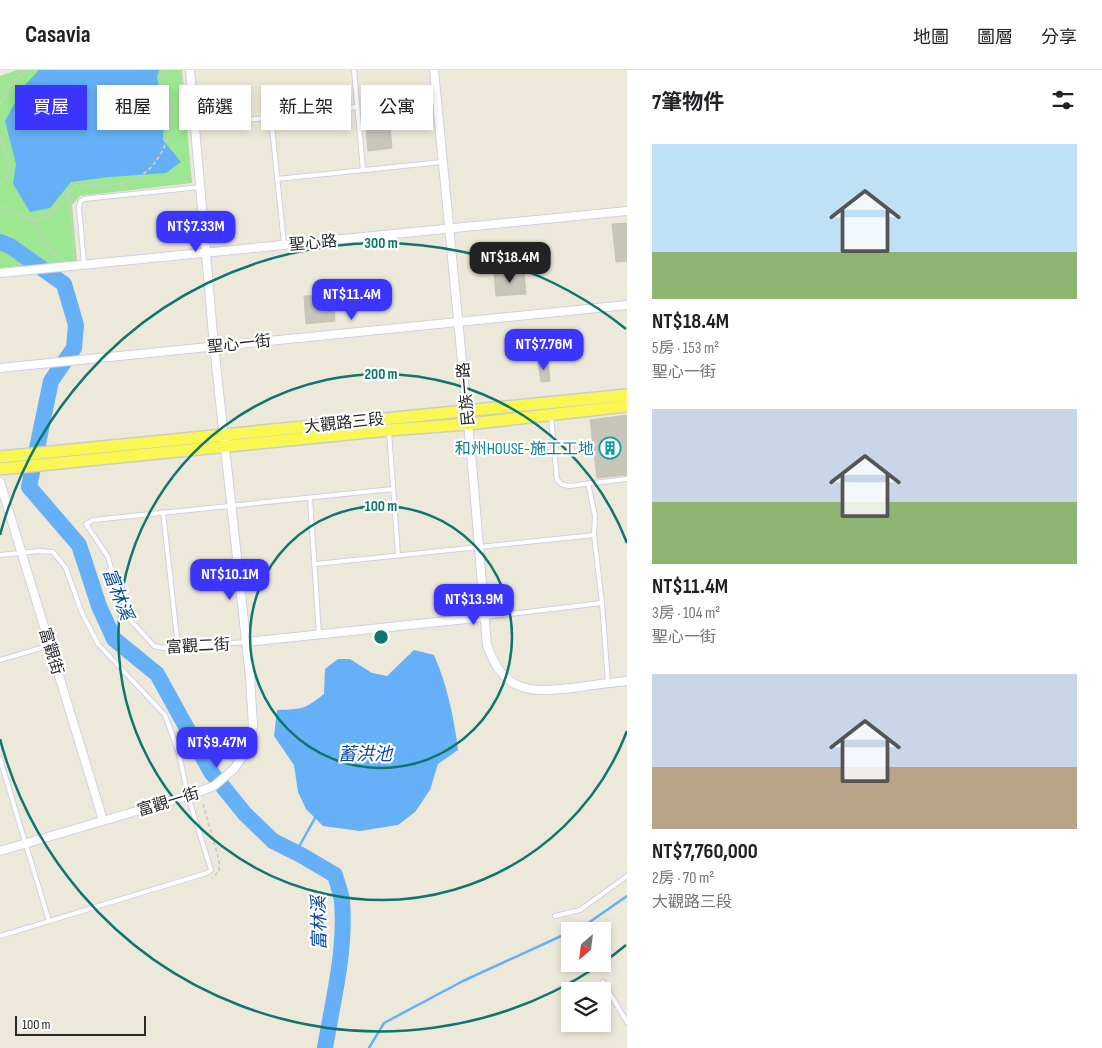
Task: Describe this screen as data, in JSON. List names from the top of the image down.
{
  "streets": {
    "main road": ["大觀路三段"],
    "street": [
      "聖心路",
      "聖心一街",
      "民族一路",
      "富觀二街",
      "富觀街",
      "富觀一街"
    ]
  },
  "crossings": [
    ["聖心路", "民族一路"],
    ["聖心路", "富觀一街"],
    ["聖心一街", "民族一路"],
    ["聖心一街", "富觀一街"],
    ["民族一路", "大觀路三段"],
    ["民族一路", "富觀二街"],
    ["大觀路三段", "富觀一街"],
    ["富觀二街", "富觀一街"],
    ["富觀街", "富觀一街"]
  ],
  "water": ["富林溪", "蓄洪池"],
  "places": {
    "building": ["和州HOUSE-施工工地"]
  },
  "scale_bar": "100 m",
  "north": "bottom left",
  "page": {
    "header": "Casavia",
    "nav": ["地圖", "圖層", "分享"],
    "heading": "7筆物件",
    "chip": [
      "買屋",
      "租屋",
      "篩選",
      "新上架",
      "公寓"
    ],
    "list": [
      {
        "name": "NT$18.4M",
        "note": "5房 · 153 m² · 聖心一街"
      },
      {
        "name": "NT$11.4M",
        "note": "3房 · 104 m² · 聖心一街"
      },
      {
        "name": "NT$7,760,000",
        "note": "2房 · 70 m² · 大觀路三段"
      }
    ],
    "price": [
      "NT$7.33M",
      "NT$18.4M",
      "NT$11.4M",
      "NT$7.76M",
      "NT$10.1M",
      "NT$13.9M",
      "NT$9.47M"
    ],
    "scale": "100 m"
  },
  "rings": ["300 m", "200 m", "100 m"]
}
